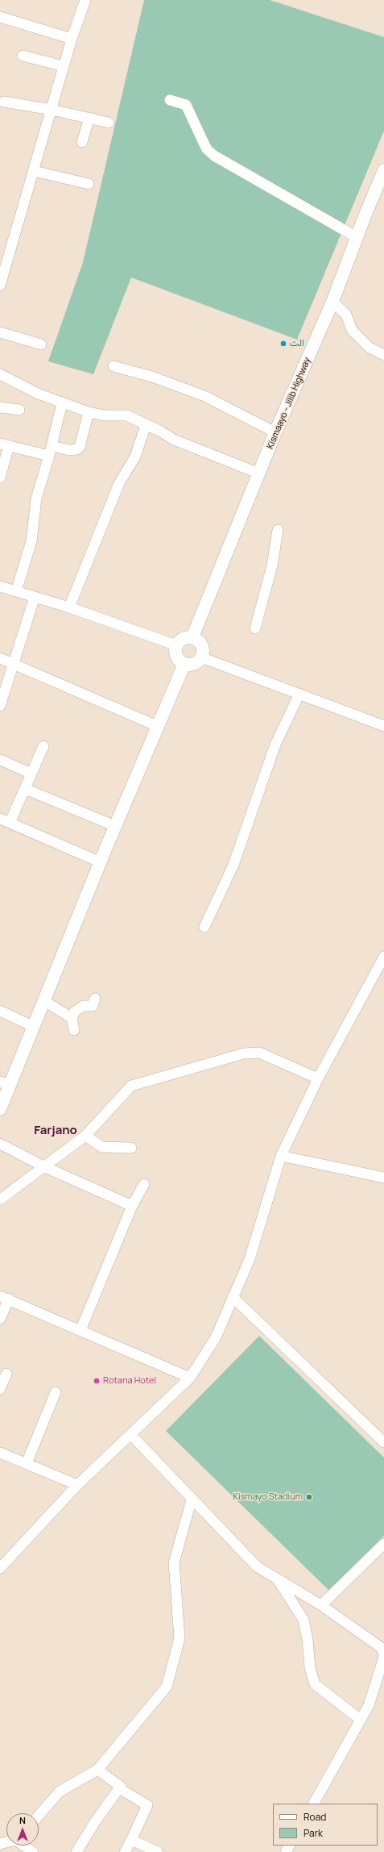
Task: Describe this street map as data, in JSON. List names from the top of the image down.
{
  "streets": {
    "main road": ["Kismaayo - Jilib Highway"]
  },
  "districts": ["Farjano"],
  "places": ["الث", "Rotana Hotel", "Kismayo Stadium"],
  "legend": ["Road", "Park"],
  "north": "top"
}
